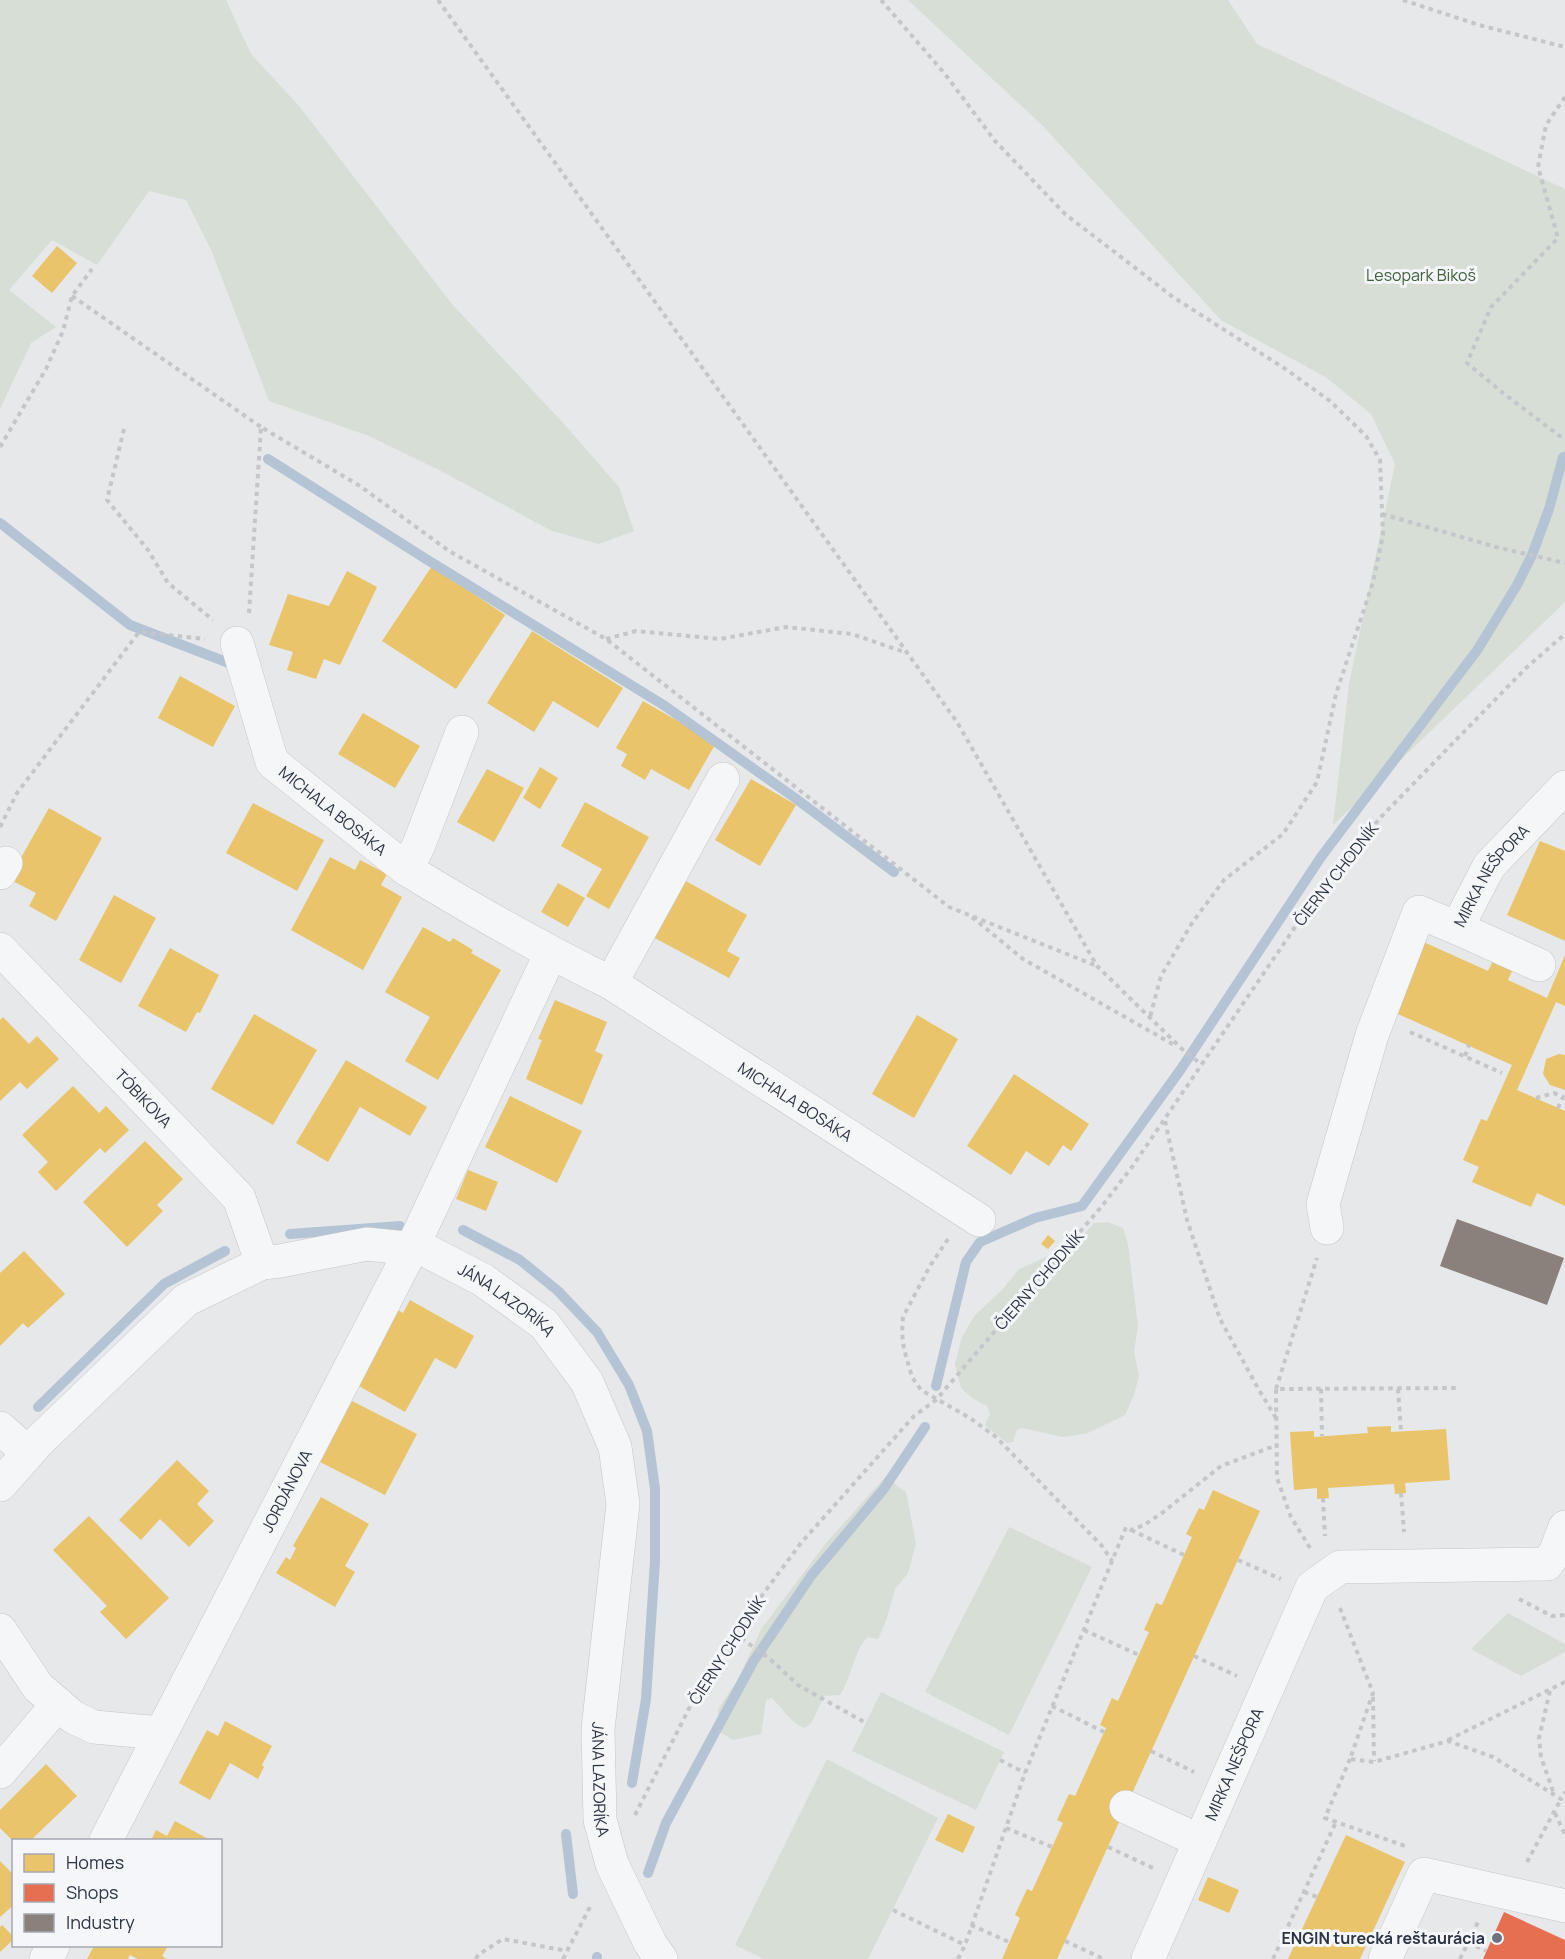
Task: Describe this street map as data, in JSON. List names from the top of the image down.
{
  "streets": {
    "street": [
      "MICHALA BOSÁKA",
      "MIRKA NEŠPORA",
      "TÓBIKOVA",
      "JÁNA LAZORÍKA",
      "JORDÁNOVA"
    ],
    "path": ["ČIERNY CHODNÍK"]
  },
  "crossings": [
    ["ČIERNY CHODNÍK", "JÁNA LAZORÍKA"],
    ["TÓBIKOVA", "JÁNA LAZORÍKA"],
    ["JÁNA LAZORÍKA", "JORDÁNOVA"]
  ],
  "parks": ["Lesopark Bikoš"],
  "places": ["ENGIN turecká reštaurácia"],
  "legend": ["Homes", "Shops", "Industry"]
}
